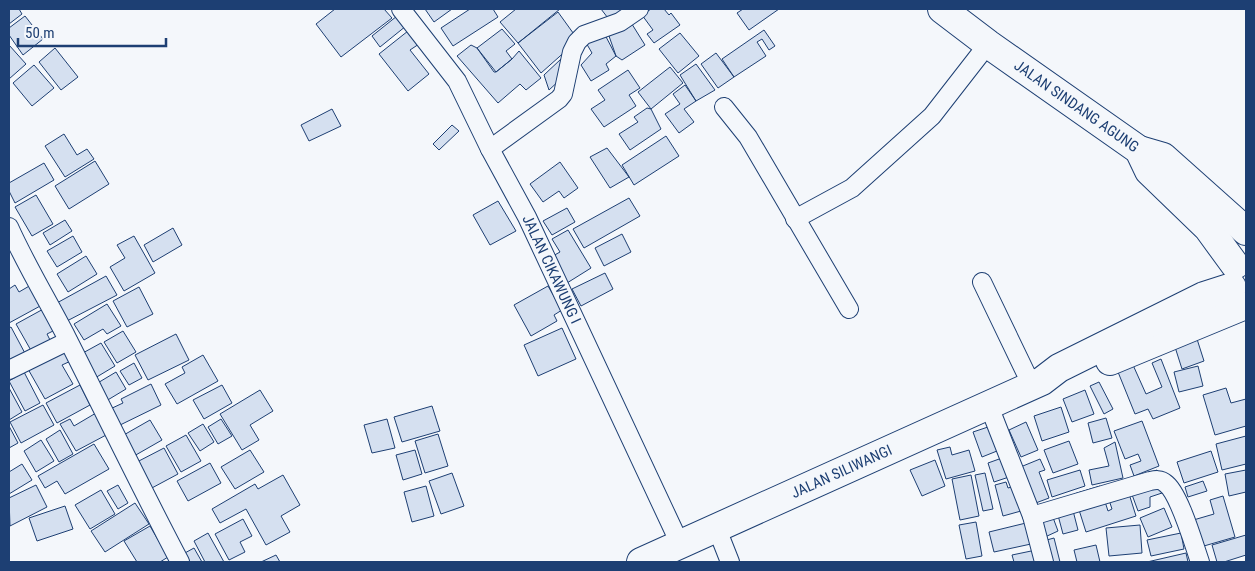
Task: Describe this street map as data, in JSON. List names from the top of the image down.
{
  "streets": {
    "main road": ["JALAN SINDANG AGUNG", "JALAN SILIWANGI"],
    "street": ["JALAN CIKAWUNG I"]
  },
  "crossings": [
    ["JALAN SINDANG AGUNG", "JALAN SILIWANGI"],
    ["JALAN CIKAWUNG I", "JALAN SILIWANGI"]
  ],
  "scale_bar": "50 m"
}
